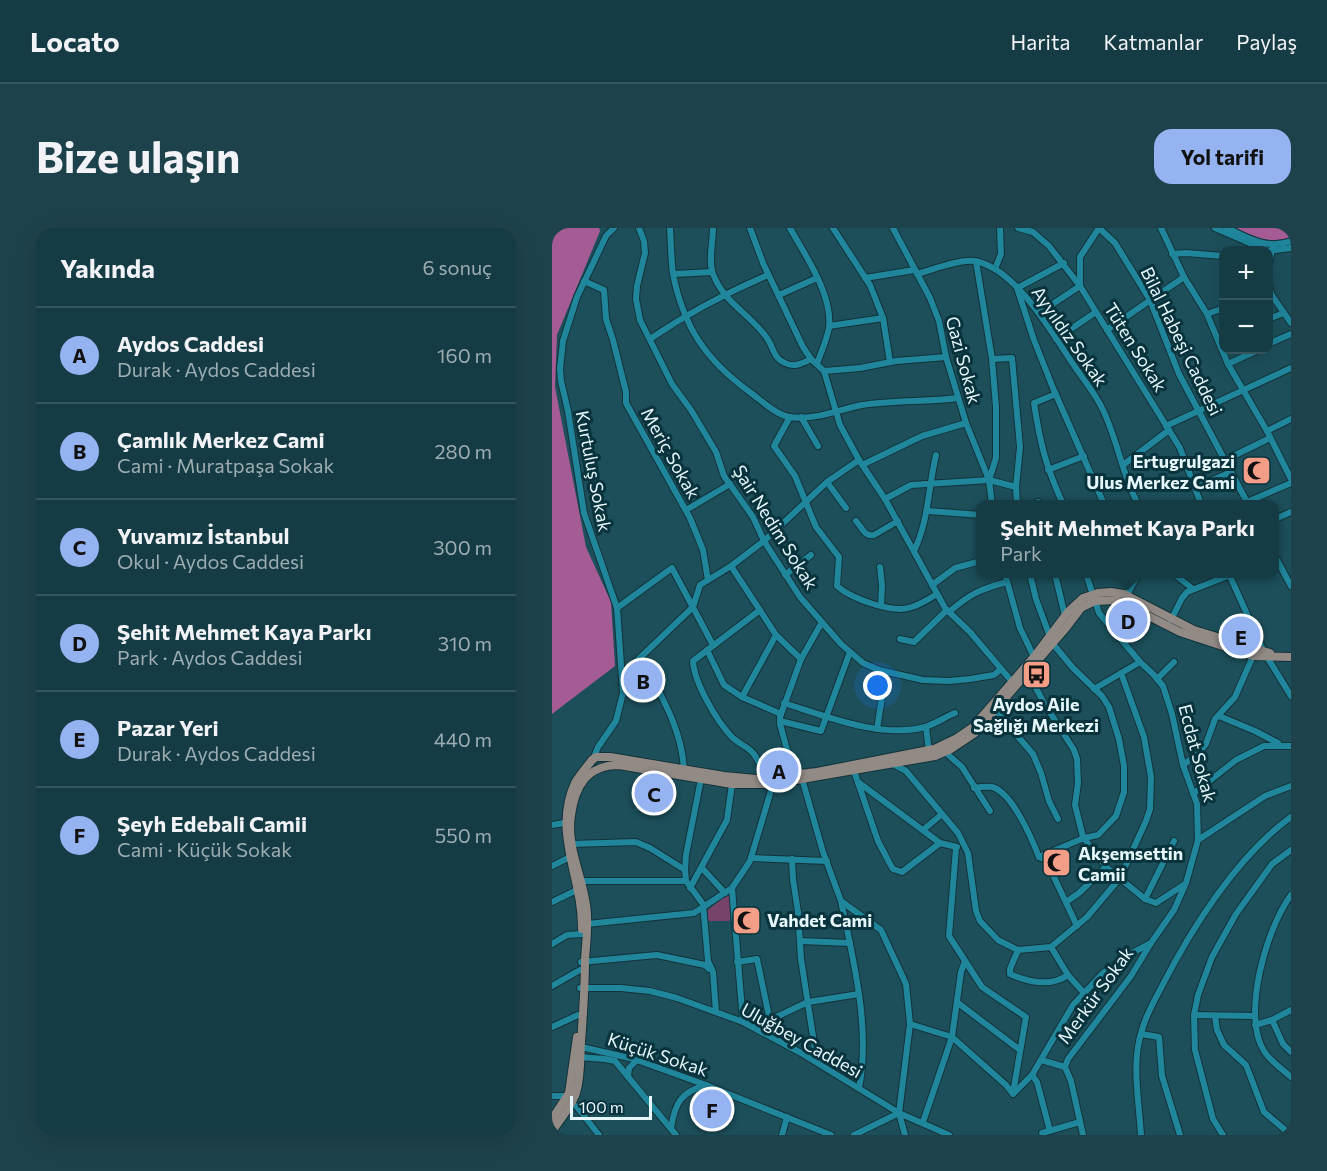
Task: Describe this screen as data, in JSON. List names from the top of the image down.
{
  "streets": {
    "street": [
      "Ayyıldız Sokak",
      "Bilal Habeşi Caddesi",
      "Tüten Sokak",
      "Gazi Sokak",
      "Meriç Sokak",
      "Kurtuluş Sokak",
      "Şair Nedim Sokak",
      "Ecdat Sokak",
      "Merkür Sokak",
      "Uluğbey Caddesi",
      "Küçük Sokak"
    ]
  },
  "crossings": [
    ["Meriç Sokak", "Kurtuluş Sokak"],
    ["Ecdat Sokak", "Merkür Sokak"]
  ],
  "places": {
    "mosque": ["Ertugrulgazi Ulus Merkez Cami", "Akşemsettin Camii", "Vahdet Cami"],
    "bus stop": ["Aydos Aile Sağlığı Merkezi"]
  },
  "scale_bar": "100 m",
  "page": {
    "header": "Locato",
    "nav": ["Harita", "Katmanlar", "Paylaş"],
    "buttons": "Yol tarifi",
    "title": "Bize ulaşın",
    "heading": ["Yakında", "6 sonuç"],
    "map_buttons": ["+", "−"],
    "list": [
      {
        "mark": "A",
        "name": "Aydos Caddesi",
        "note": "Durak · Aydos Caddesi",
        "value": "160 m"
      },
      {
        "mark": "B",
        "name": "Çamlık Merkez Cami",
        "note": "Cami · Muratpaşa Sokak",
        "value": "280 m"
      },
      {
        "mark": "C",
        "name": "Yuvamız İstanbul",
        "note": "Okul · Aydos Caddesi",
        "value": "300 m"
      },
      {
        "mark": "D",
        "name": "Şehit Mehmet Kaya Parkı",
        "note": "Park · Aydos Caddesi",
        "value": "310 m"
      },
      {
        "mark": "E",
        "name": "Pazar Yeri",
        "note": "Durak · Aydos Caddesi",
        "value": "440 m"
      },
      {
        "mark": "F",
        "name": "Şeyh Edebali Camii",
        "note": "Cami · Küçük Sokak",
        "value": "550 m"
      }
    ],
    "popup": ["Şehit Mehmet Kaya Parkı", "Park"],
    "pins": [
      "D",
      "E",
      "B",
      "A",
      "C",
      "F"
    ],
    "scale": "100 m"
  }
}
